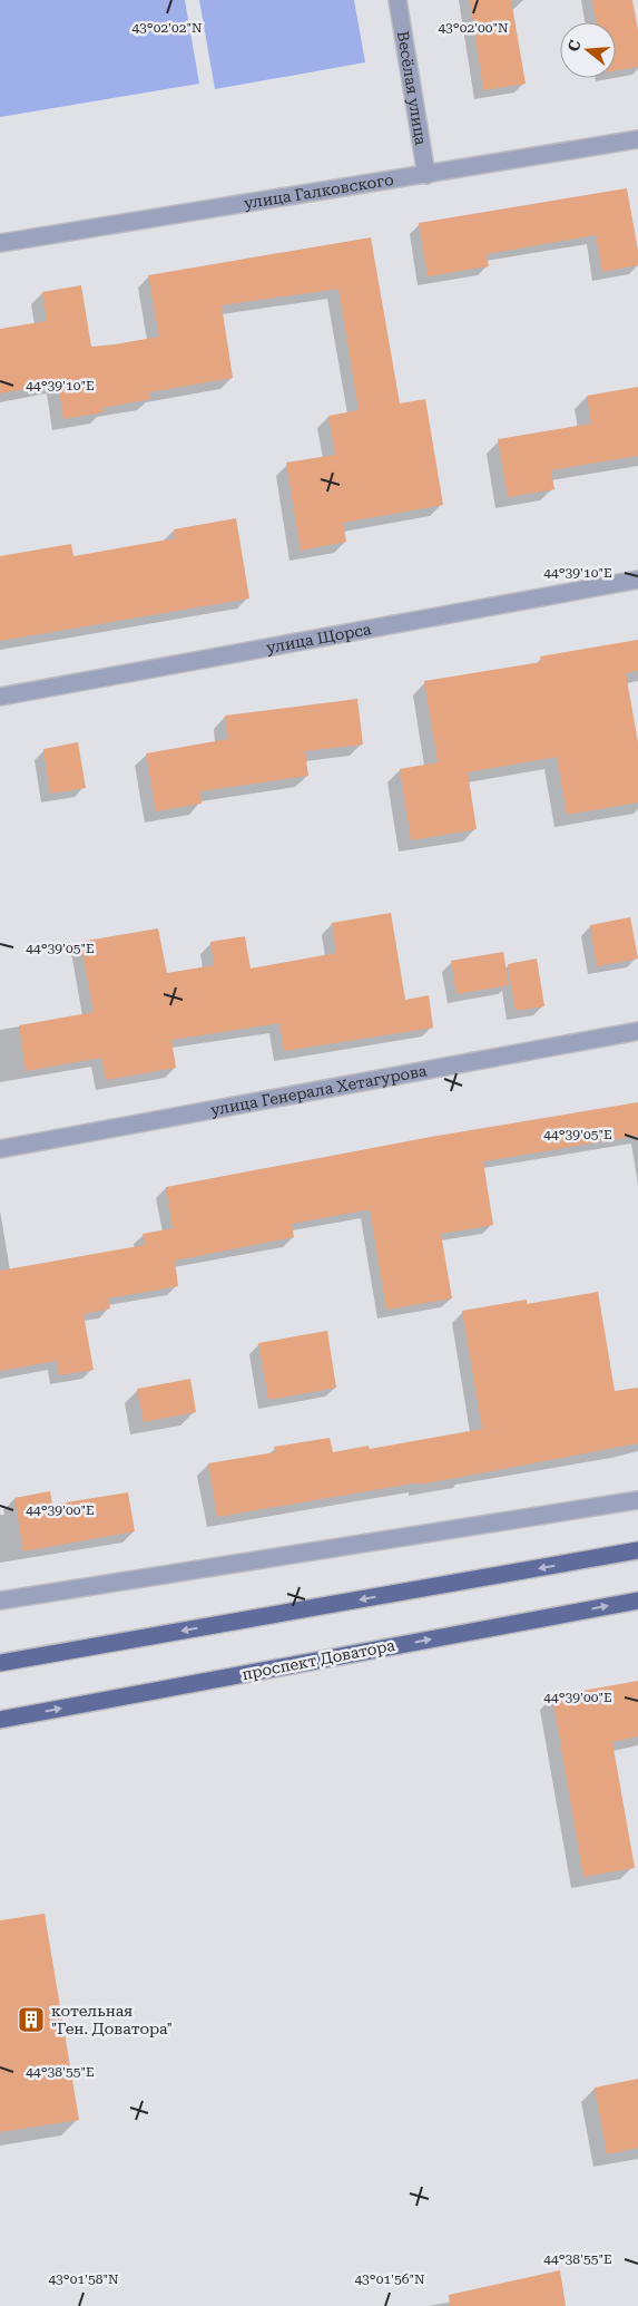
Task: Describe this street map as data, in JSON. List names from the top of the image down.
{
  "streets": {
    "main road": ["проспект Доватора"],
    "street": [
      "Весёлая улица",
      "улица Галковского",
      "улица Щорса",
      "улица Генерала Хетагурова"
    ]
  },
  "crossings": [
    ["Весёлая улица", "улица Галковского"]
  ],
  "places": {
    "building": ["котельная \"Ген. Доватора\""]
  },
  "north": "left",
  "coordinates": [
    "43°02'02\"N",
    "43°02'00\"N",
    "44°39'10\"E",
    "44°39'05\"E",
    "44°39'00\"E",
    "44°38'55\"E",
    "43°01'58\"N",
    "43°01'56\"N"
  ]
}
